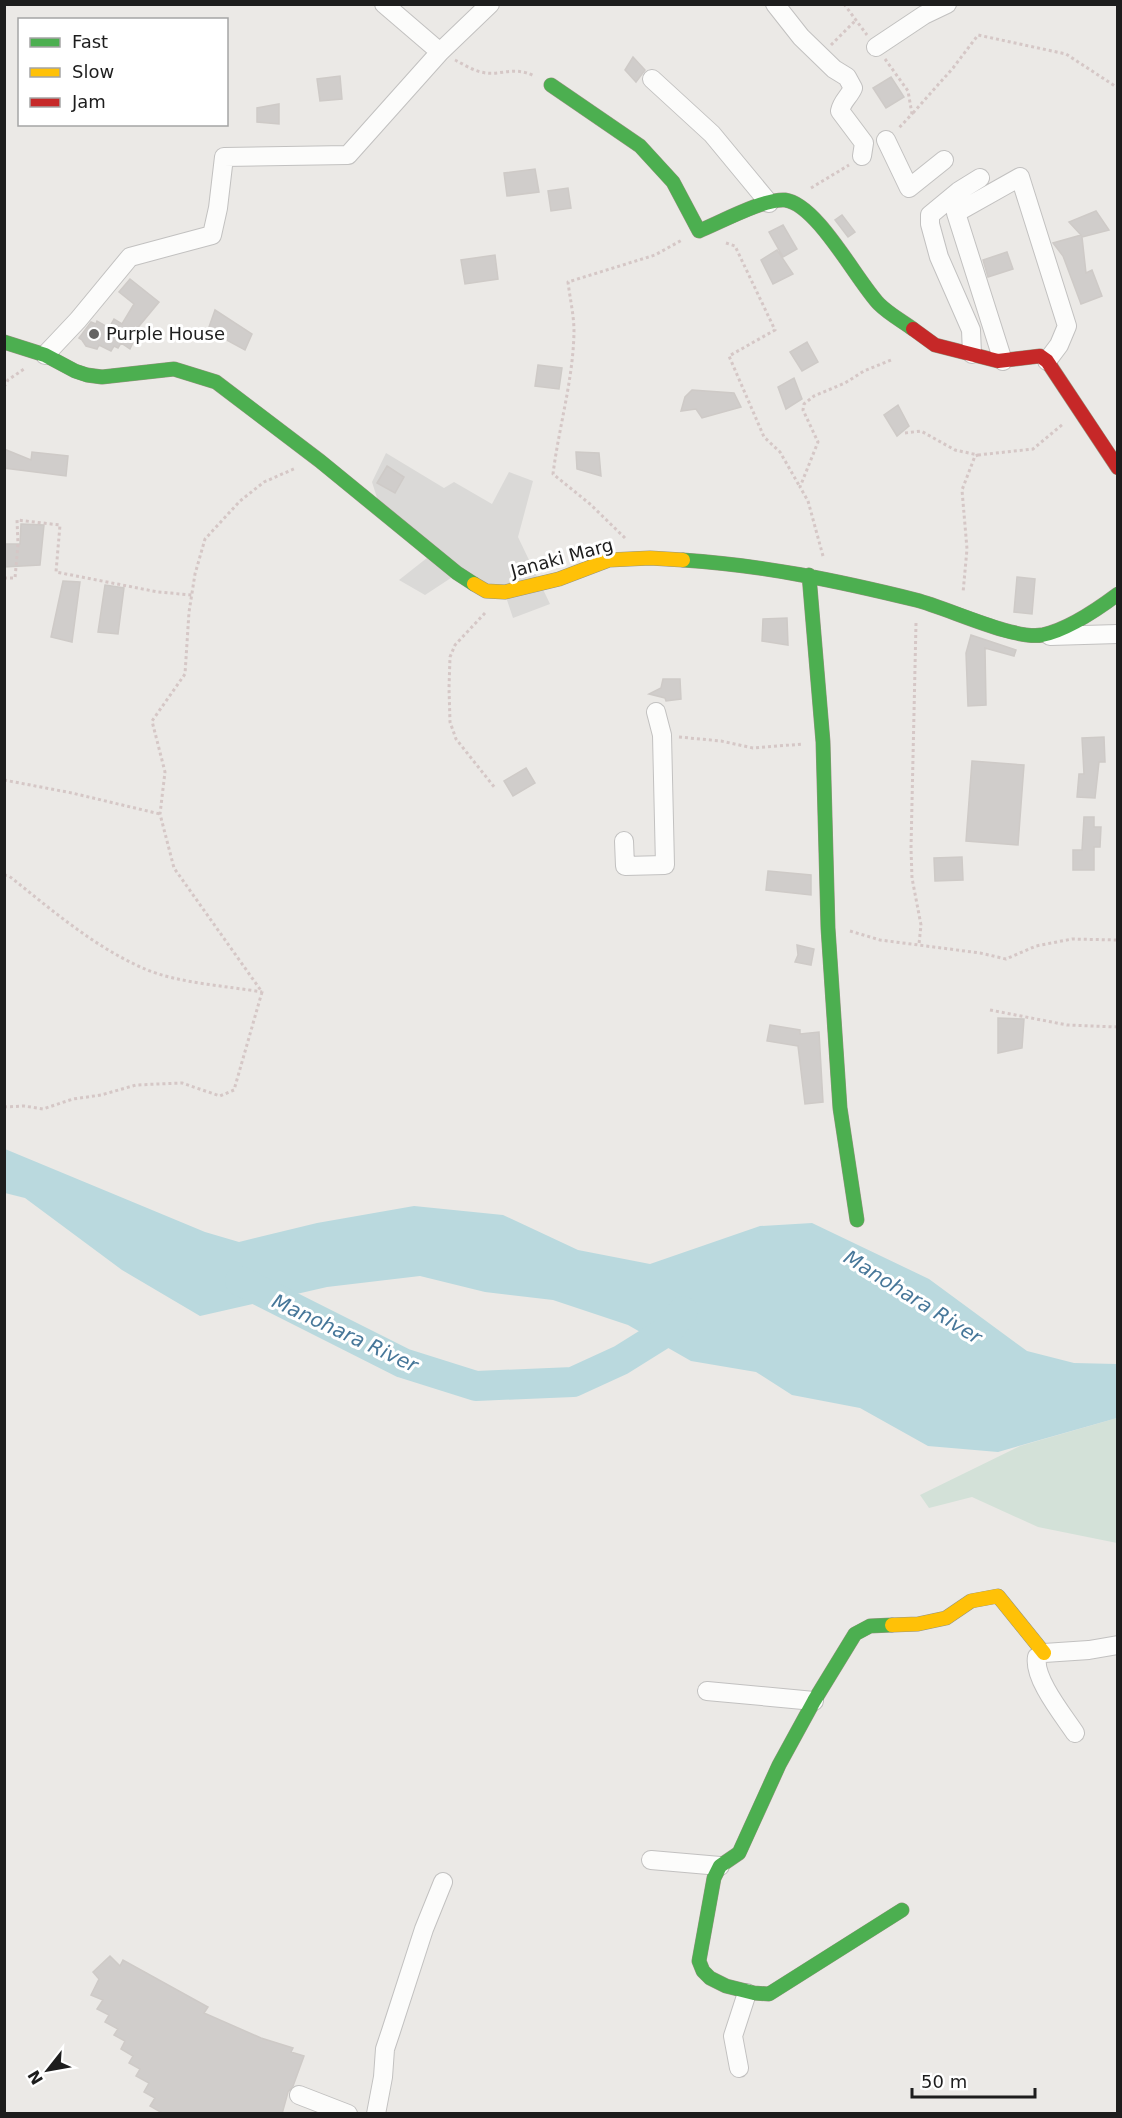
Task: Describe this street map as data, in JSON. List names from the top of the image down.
{
  "streets": {
    "street": ["Janaki Marg"]
  },
  "water": ["Manohara River"],
  "places": ["Purple House"],
  "legend": ["Fast", "Slow", "Jam"],
  "scale_bar": "50 m",
  "north": "bottom left"
}
